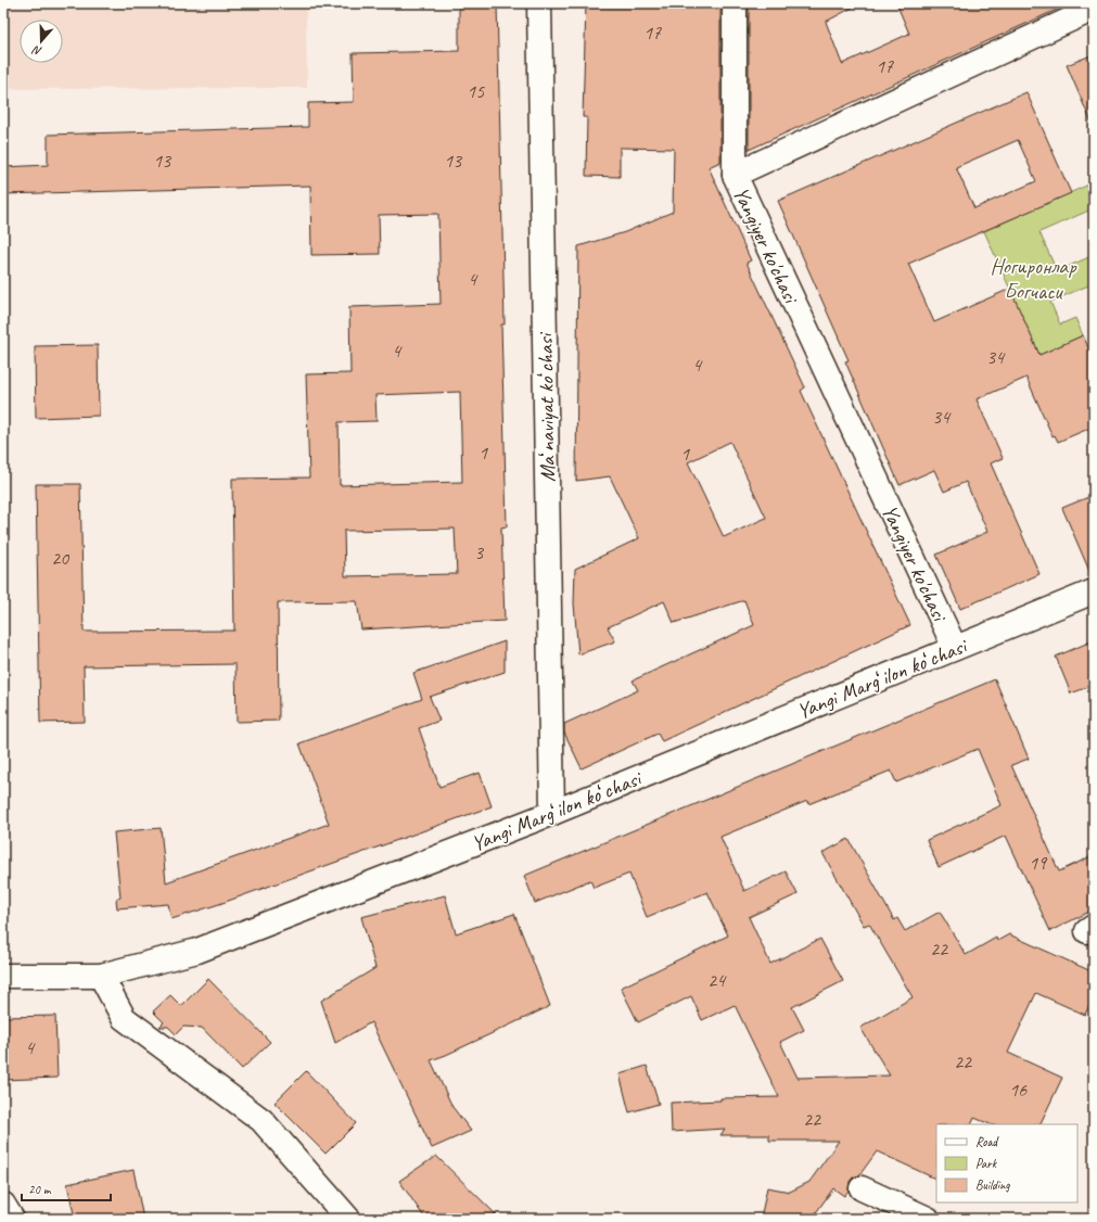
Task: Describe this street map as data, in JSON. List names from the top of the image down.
{
  "streets": {
    "street": ["Yangiyer ko'chasi", "Maʻnaviyat koʻchasi", "Yangi Margʻilon koʻchasi"]
  },
  "crossings": [
    ["Yangiyer ko'chasi", "Yangi Margʻilon koʻchasi"],
    ["Maʻnaviyat koʻchasi", "Yangi Margʻilon koʻchasi"]
  ],
  "parks": ["Ногиронлар Богчаси"],
  "house_numbers": [
    "17",
    "17",
    "15",
    "13",
    "13",
    "4",
    "4",
    "34",
    "4",
    "34",
    "1",
    "1",
    "3",
    "20",
    "19",
    "22",
    "24",
    "4",
    "22",
    "16",
    "22"
  ],
  "legend": ["Road", "Park", "Building"],
  "scale_bar": "20 m",
  "north": "bottom"
}
